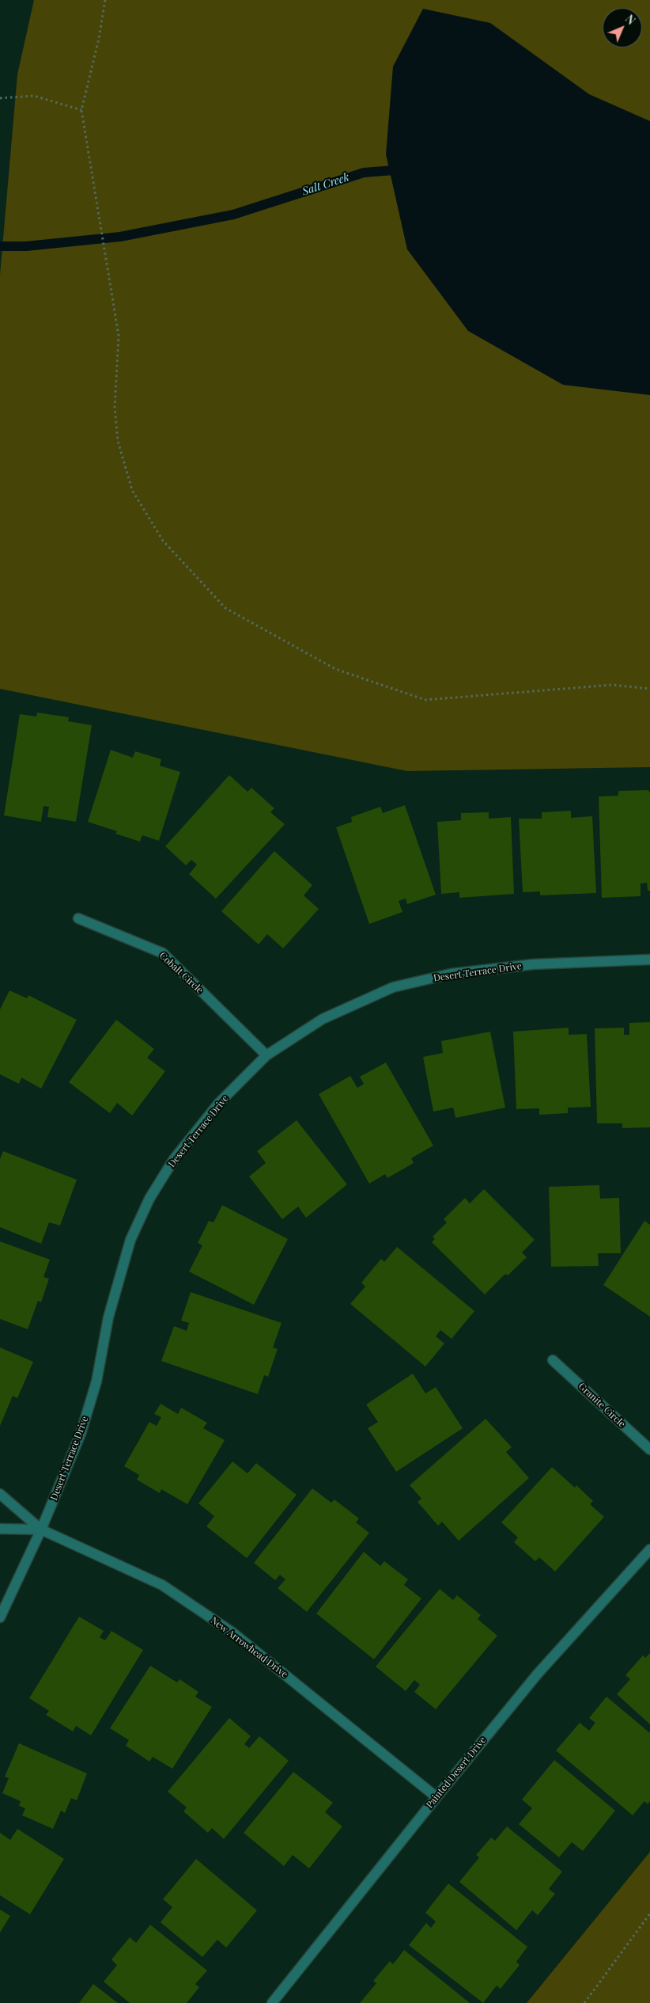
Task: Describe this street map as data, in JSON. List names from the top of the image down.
{
  "streets": {
    "street": [
      "Desert Terrace Drive",
      "Cobalt Circle",
      "Granite Circle",
      "New Arrowhead Drive",
      "Painted Desert Drive"
    ]
  },
  "crossings": [
    ["Desert Terrace Drive", "Cobalt Circle"],
    ["Desert Terrace Drive", "New Arrowhead Drive"],
    ["New Arrowhead Drive", "Painted Desert Drive"]
  ],
  "water": ["Salt Creek"],
  "north": "top right"
}
